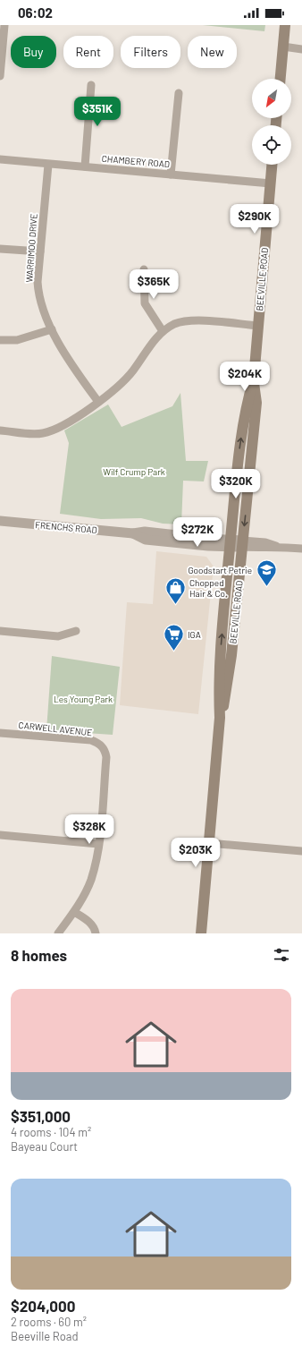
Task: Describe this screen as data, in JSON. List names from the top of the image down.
{
  "streets": {
    "main road": ["BEEVILLE ROAD"],
    "street": [
      "CHAMBERY ROAD",
      "WARRIMOO DRIVE",
      "FRENCHS ROAD",
      "CARWELL AVENUE"
    ]
  },
  "crossings": [
    ["CHAMBERY ROAD", "WARRIMOO DRIVE"],
    ["CHAMBERY ROAD", "BEEVILLE ROAD"],
    ["BEEVILLE ROAD", "FRENCHS ROAD"]
  ],
  "parks": ["Wilf Crump Park", "Les Young Park"],
  "places": {
    "school or university": ["Goodstart Petrie"],
    "shop": ["Chopped Hair & Co."],
    "supermarket": ["IGA"]
  },
  "north": "bottom left",
  "page": {
    "status": "06:02",
    "chip": [
      "Buy",
      "Rent",
      "Filters",
      "New"
    ],
    "price": [
      "$351K",
      "$290K",
      "$365K",
      "$204K",
      "$320K",
      "$272K",
      "$328K",
      "$203K"
    ],
    "heading": "8 homes",
    "list": [
      {
        "name": "$351,000",
        "note": "4 rooms · 104 m² · Bayeau Court"
      },
      {
        "name": "$204,000",
        "note": "2 rooms · 60 m² · Beeville Road"
      }
    ]
  }
}
